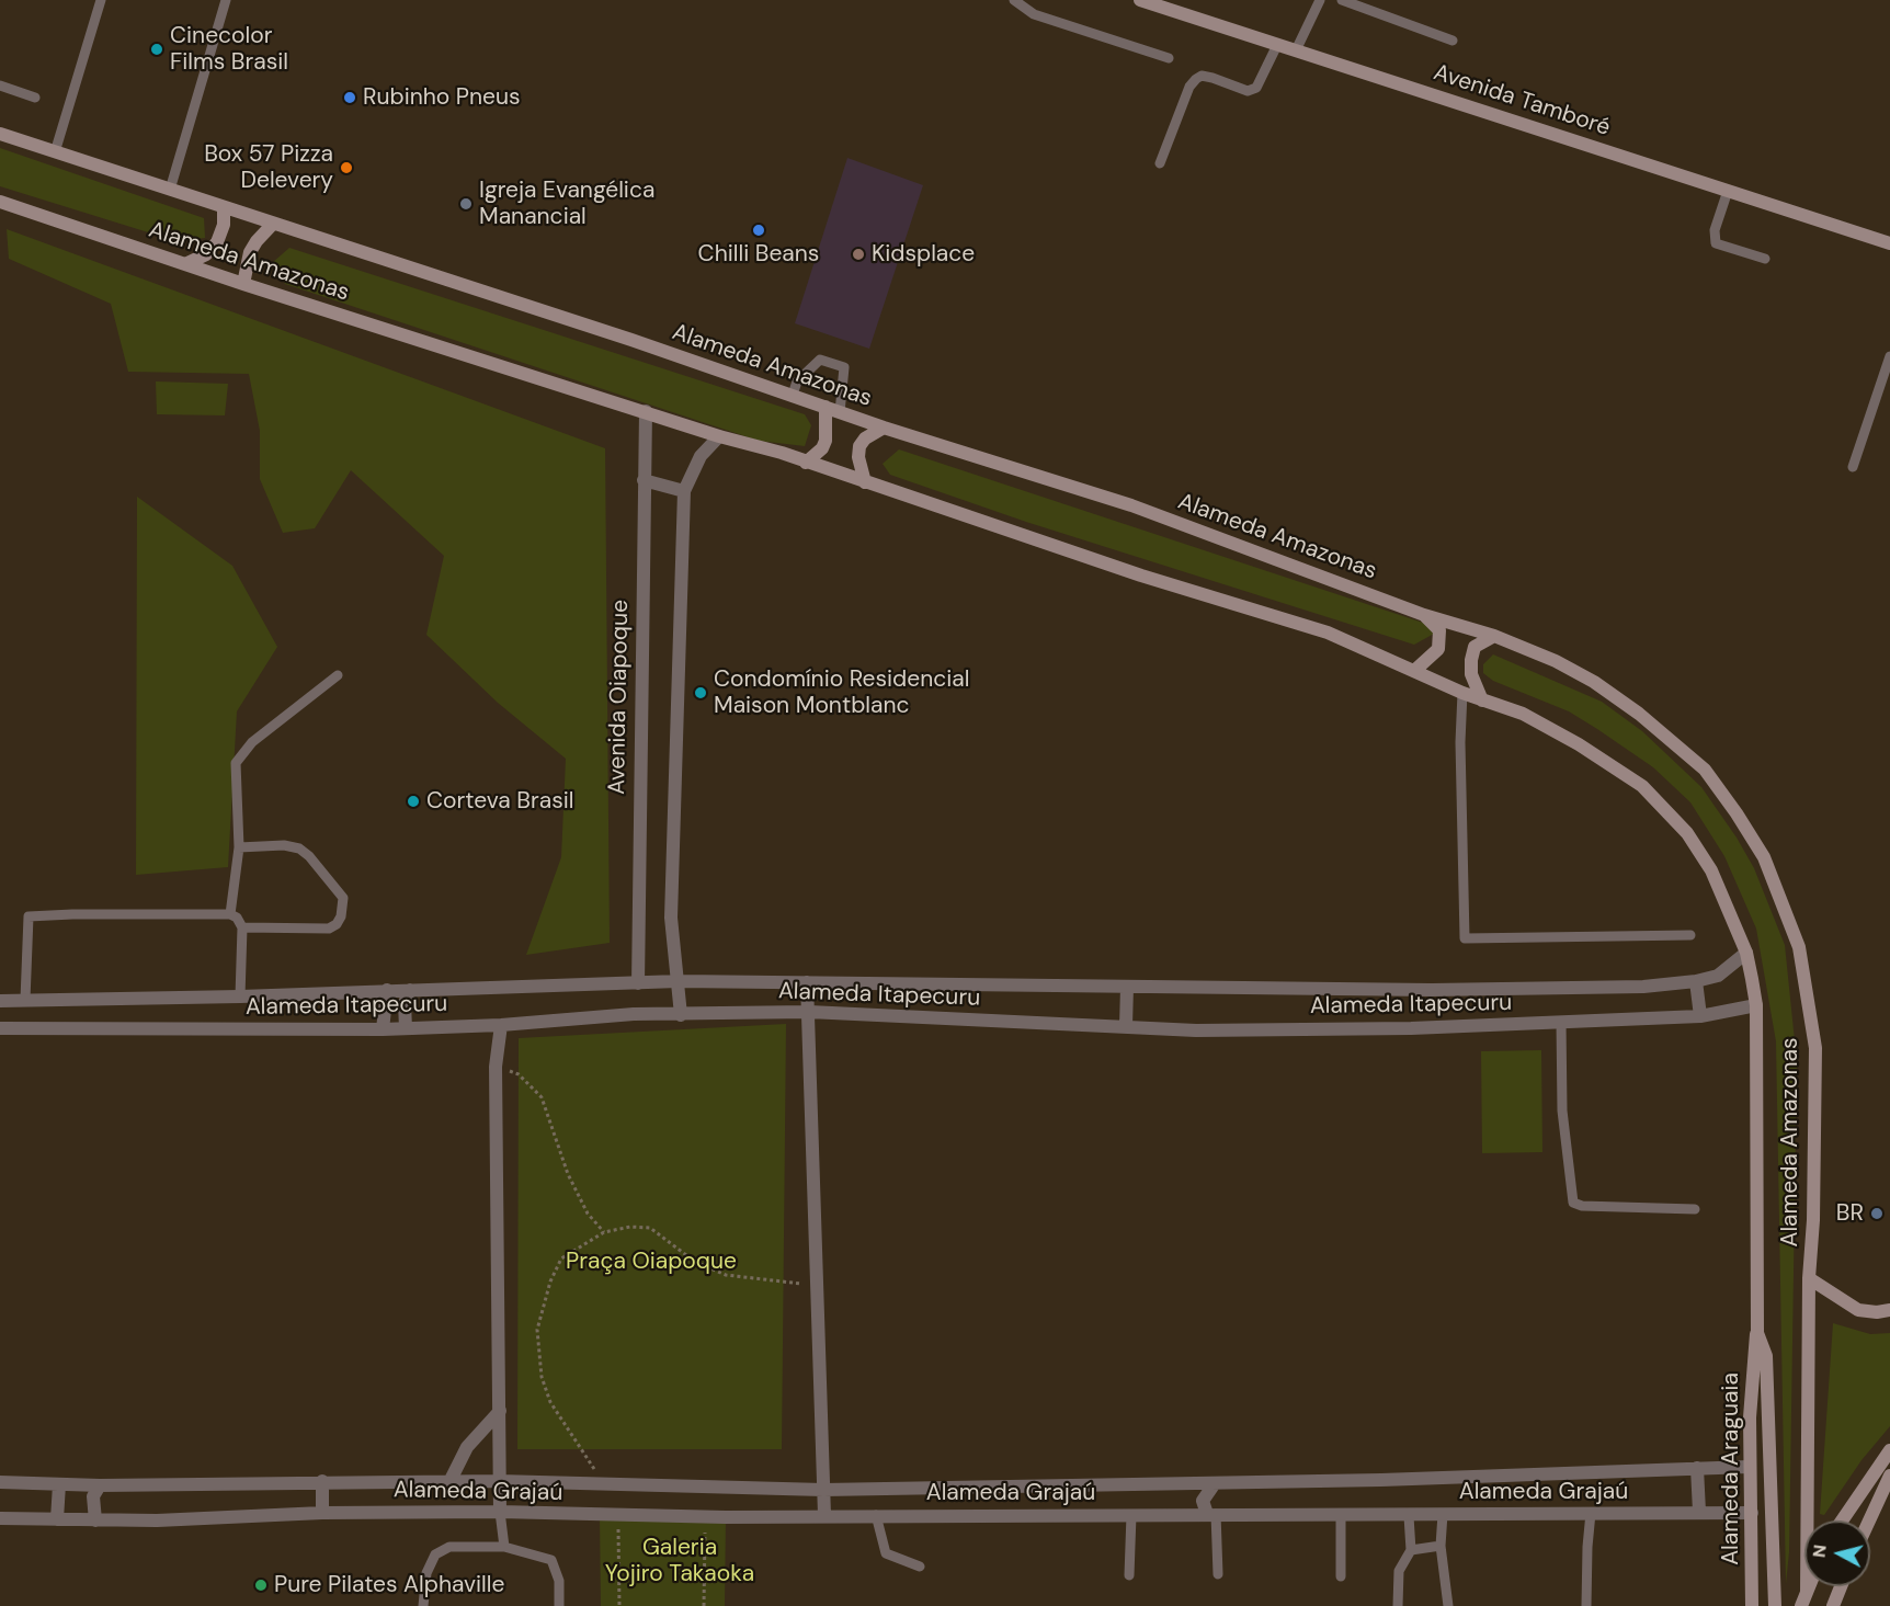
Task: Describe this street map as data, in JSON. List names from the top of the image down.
{
  "streets": {
    "main road": ["Avenida Tamboré", "Alameda Amazonas", "Alameda Araguaia"],
    "street": ["Avenida Oiapoque", "Alameda Itapecuru", "Alameda Grajaú"]
  },
  "crossings": [
    ["Alameda Amazonas", "Avenida Oiapoque"],
    ["Alameda Amazonas", "Alameda Itapecuru"],
    ["Alameda Amazonas", "Alameda Araguaia"],
    ["Avenida Oiapoque", "Alameda Itapecuru"],
    ["Alameda Araguaia", "Alameda Grajaú"]
  ],
  "parks": ["Praça Oiapoque", "Galeria Yojiro Takaoka"],
  "places": [
    "Cinecolor Films Brasil",
    "Rubinho Pneus",
    "Box 57 Pizza Delevery",
    "Igreja Evangélica Manancial",
    "Chilli Beans",
    "Kidsplace",
    "Condomínio Residencial Maison Montblanc",
    "Corteva Brasil",
    "BR",
    "Pure Pilates Alphaville"
  ],
  "north": "left"
}
